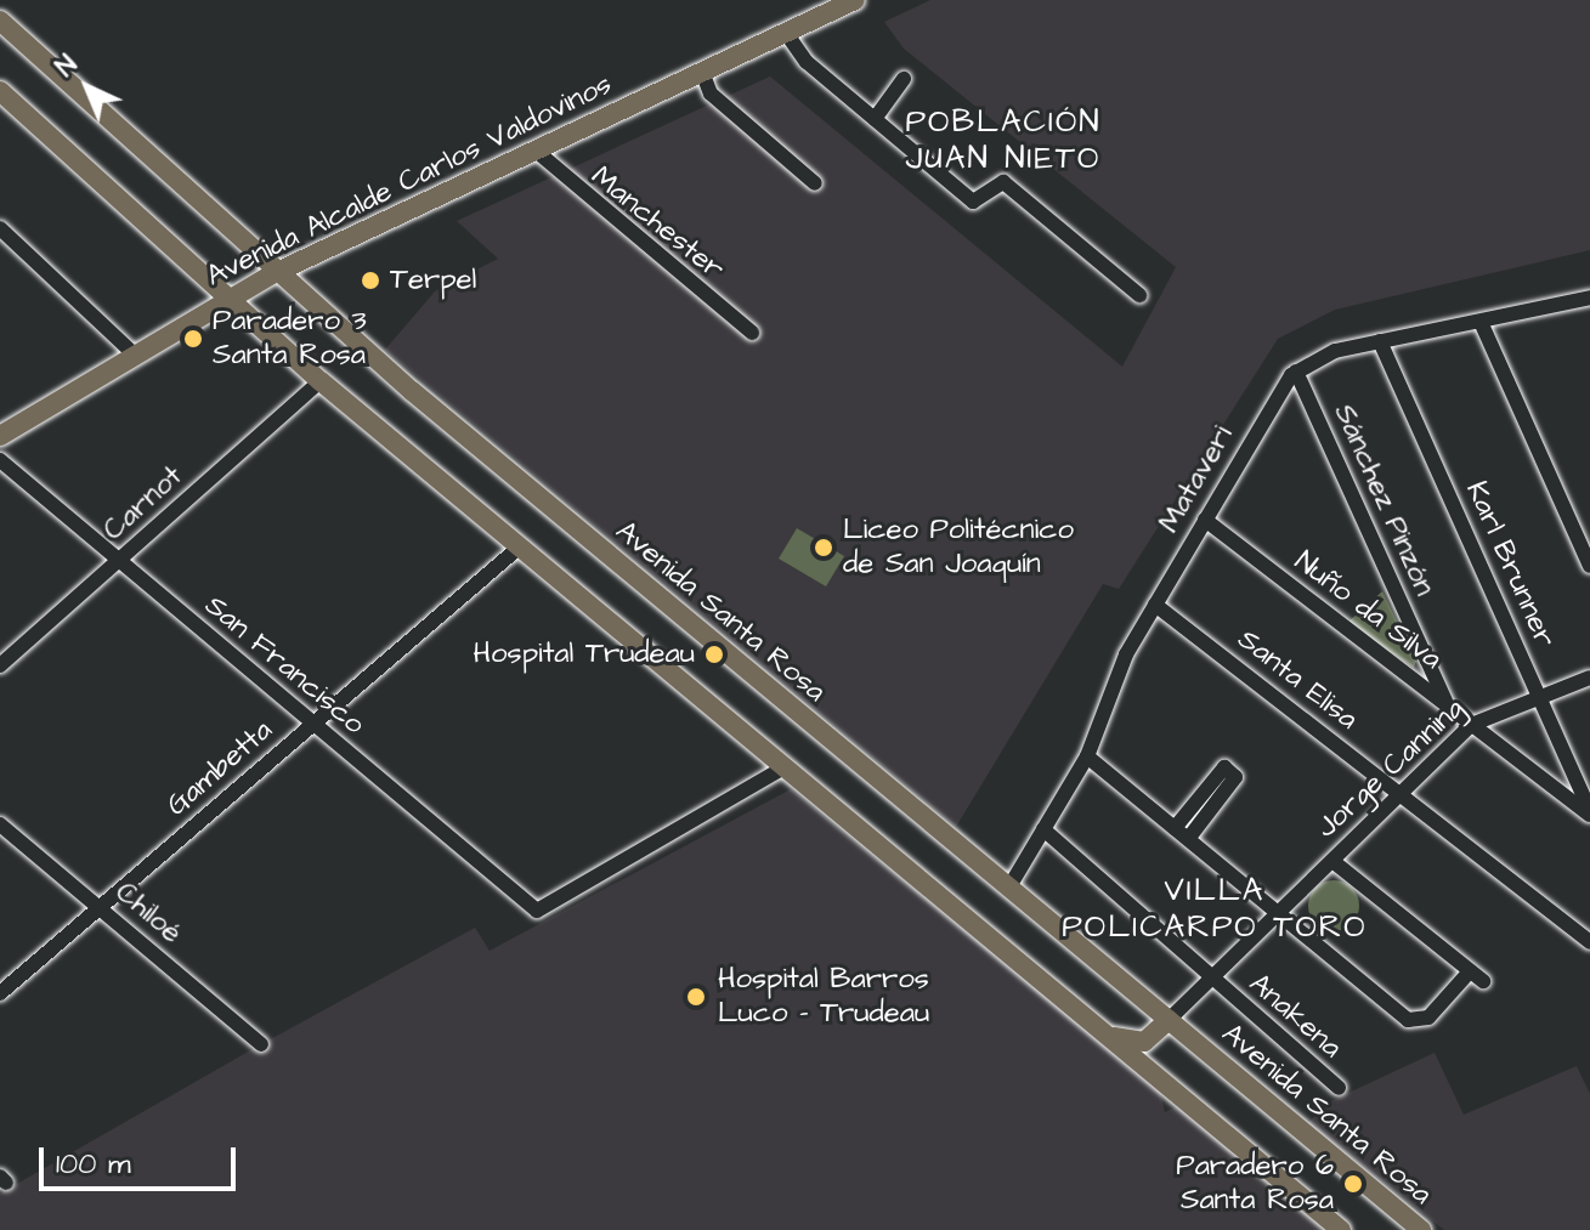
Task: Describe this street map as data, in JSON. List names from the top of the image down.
{
  "streets": {
    "main road": ["Avenida Alcalde Carlos Valdovinos", "Avenida Santa Rosa"],
    "street": [
      "Manchester",
      "Mataveri",
      "Sánchez Pinzón",
      "Carnot",
      "Karl Brunner",
      "Nuño da Silva",
      "San Francisco",
      "Santa Elisa",
      "Gambetta",
      "Jorge Canning",
      "Chiloé",
      "Anakena"
    ]
  },
  "crossings": [
    ["Avenida Alcalde Carlos Valdovinos", "Manchester"],
    ["Avenida Alcalde Carlos Valdovinos", "Avenida Santa Rosa"],
    ["Mataveri", "Sánchez Pinzón"],
    ["Mataveri", "Nuño da Silva"],
    ["Mataveri", "Avenida Santa Rosa"],
    ["Mataveri", "Santa Elisa"],
    ["Mataveri", "Anakena"],
    ["Sánchez Pinzón", "Nuño da Silva"],
    ["Carnot", "San Francisco"],
    ["Karl Brunner", "Nuño da Silva"],
    ["Karl Brunner", "Jorge Canning"],
    ["Nuño da Silva", "Jorge Canning"],
    ["Avenida Santa Rosa", "Jorge Canning"],
    ["San Francisco", "Gambetta"],
    ["Santa Elisa", "Jorge Canning"],
    ["Gambetta", "Chiloé"],
    ["Jorge Canning", "Anakena"]
  ],
  "districts": ["POBLACIÓN JUAN NIETO", "VILLA POLICARPO TORO"],
  "places": [
    "Terpel",
    "Paradero 3 Santa Rosa",
    "Liceo Politécnico de San Joaquín",
    "Hospital Trudeau",
    "Hospital Barros Luco - Trudeau",
    "Paradero 6 Santa Rosa"
  ],
  "scale_bar": "100 m",
  "north": "top left"
}
